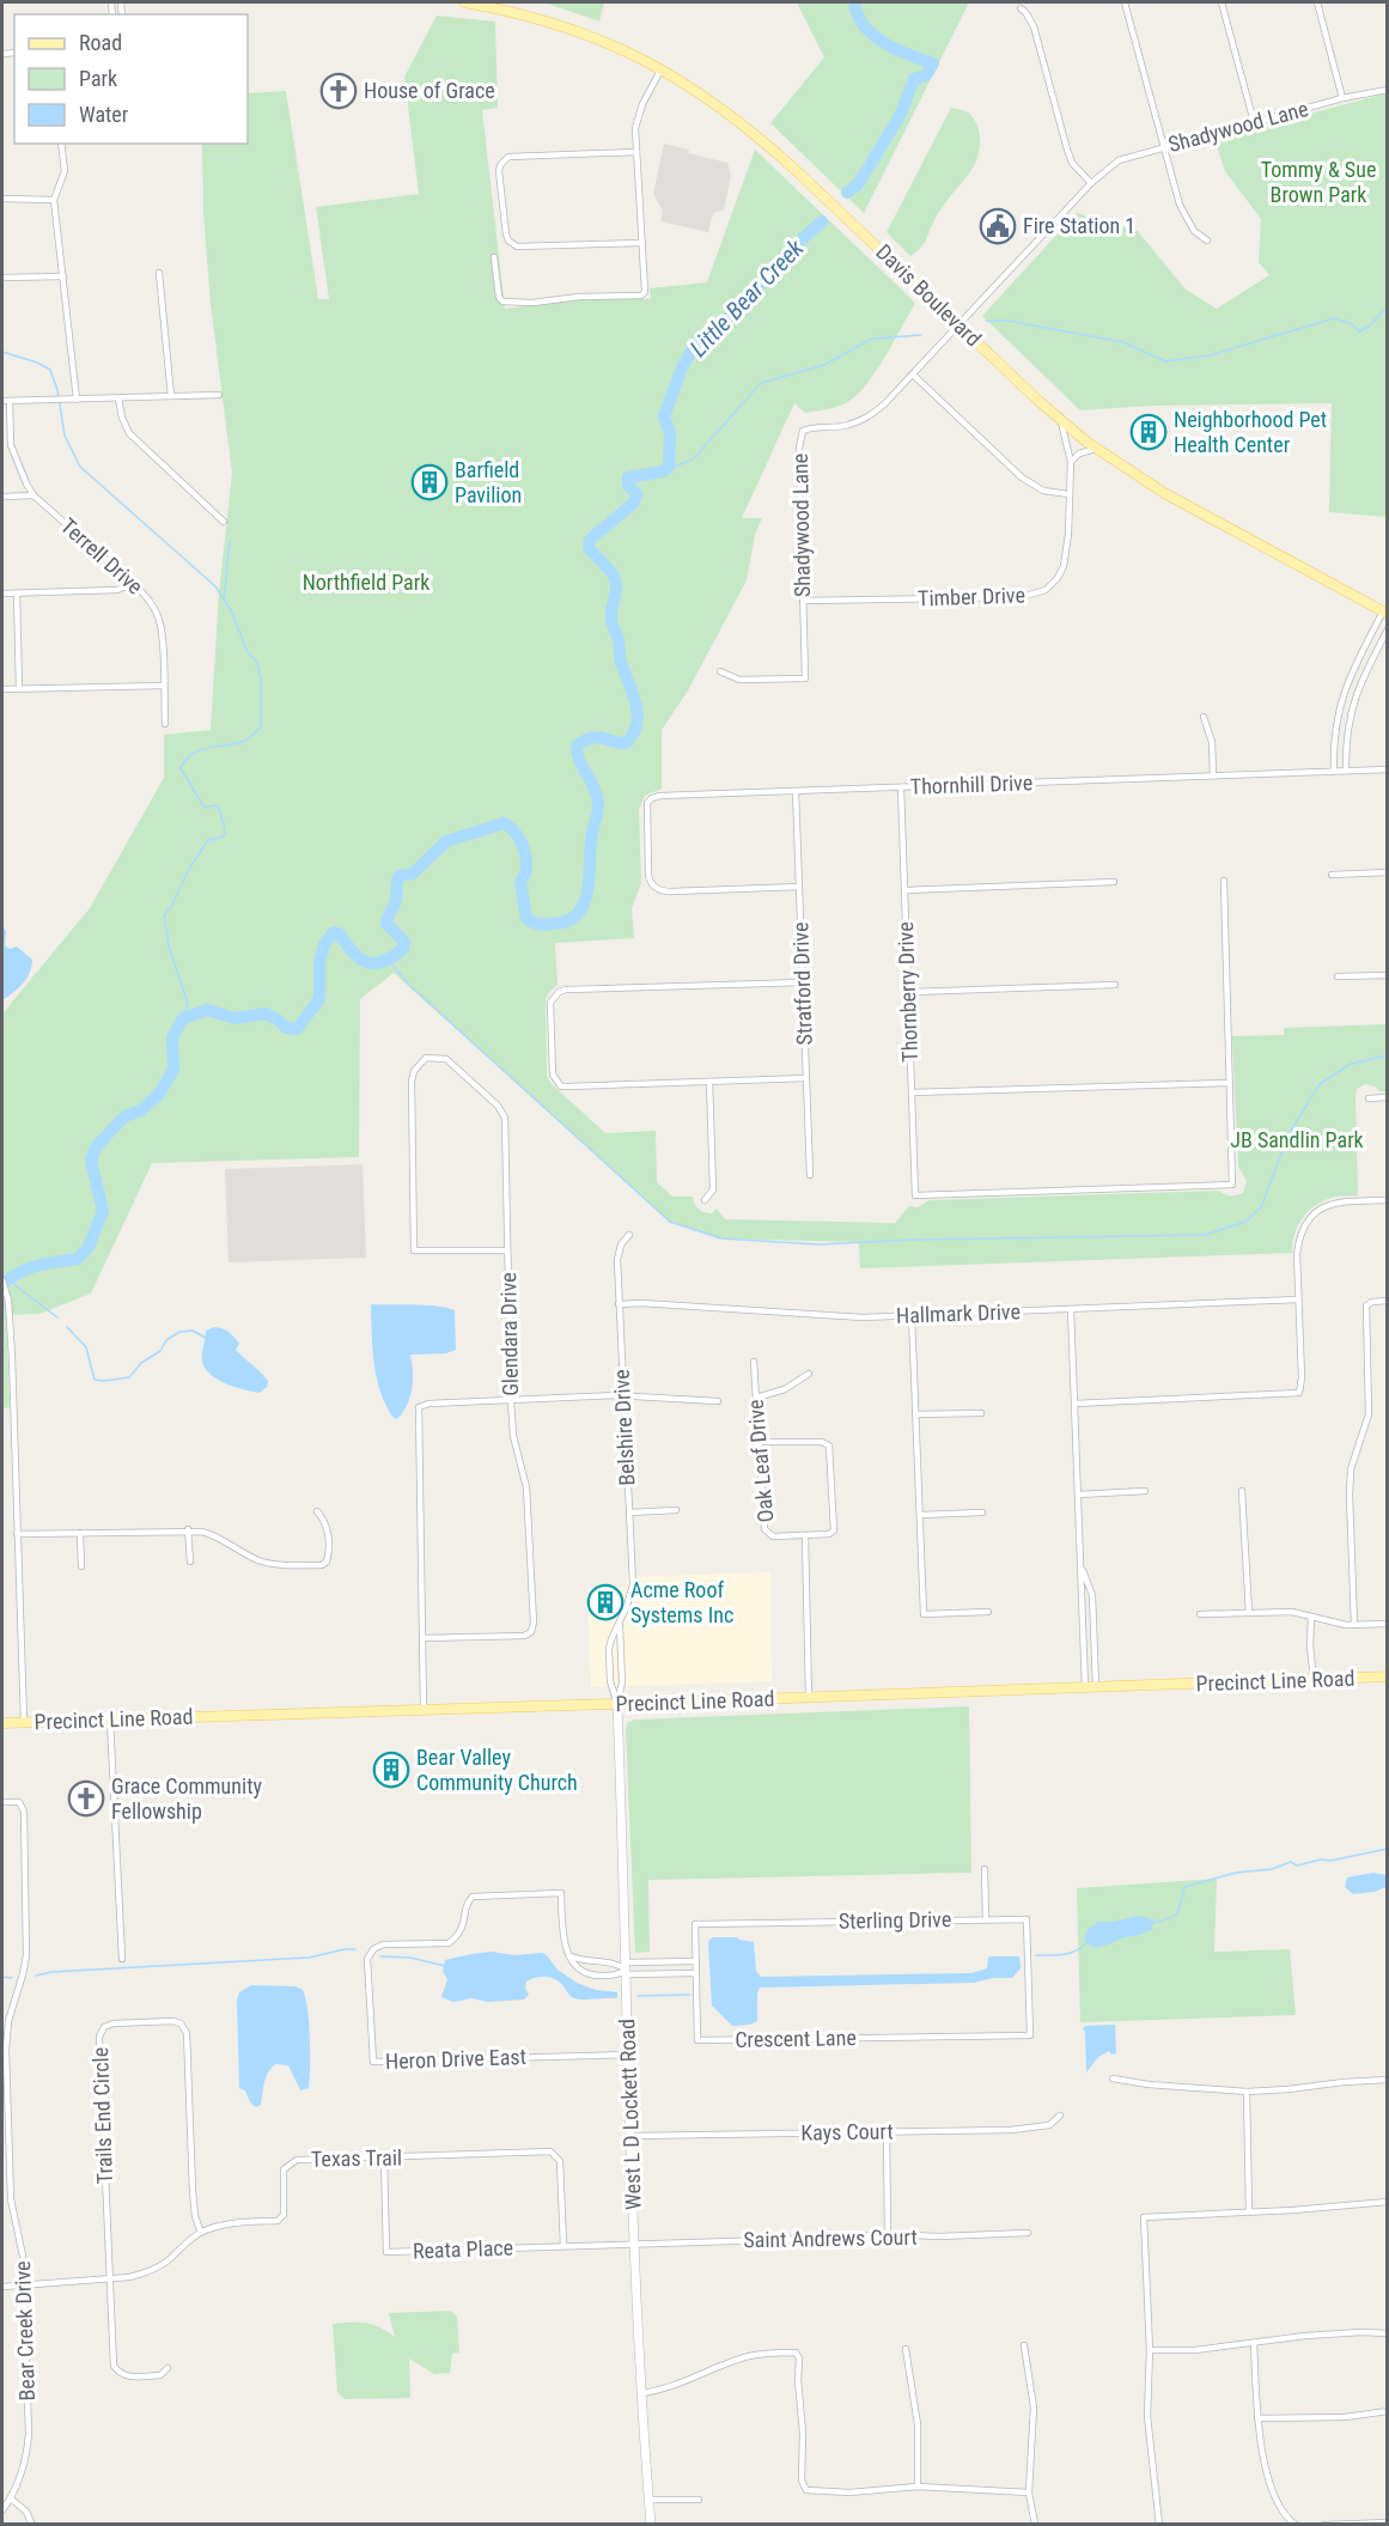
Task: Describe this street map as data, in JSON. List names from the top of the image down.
{
  "streets": {
    "main road": ["Davis Boulevard", "Precinct Line Road", "West L D Lockett Road"],
    "street": [
      "Shadywood Lane",
      "Terrell Drive",
      "Timber Drive",
      "Thornhill Drive",
      "Stratford Drive",
      "Thornberry Drive",
      "Hallmark Drive",
      "Glendara Drive",
      "Belshire Drive",
      "Oak Leaf Drive",
      "Sterling Drive",
      "Crescent Lane",
      "Heron Drive East",
      "Trails End Circle",
      "Kays Court",
      "Texas Trail",
      "Saint Andrews Court",
      "Reata Place",
      "Bear Creek Drive"
    ]
  },
  "crossings": [
    ["Shadywood Lane", "Davis Boulevard"],
    ["Shadywood Lane", "Timber Drive"],
    ["Davis Boulevard", "Timber Drive"],
    ["Thornhill Drive", "Stratford Drive"],
    ["Thornhill Drive", "Thornberry Drive"],
    ["Hallmark Drive", "Belshire Drive"],
    ["Belshire Drive", "Precinct Line Road"],
    ["Belshire Drive", "West L D Lockett Road"],
    ["Oak Leaf Drive", "Precinct Line Road"],
    ["Precinct Line Road", "West L D Lockett Road"],
    ["Sterling Drive", "Crescent Lane"],
    ["Heron Drive East", "West L D Lockett Road"],
    ["West L D Lockett Road", "Kays Court"],
    ["West L D Lockett Road", "Saint Andrews Court"],
    ["West L D Lockett Road", "Reata Place"],
    ["Trails End Circle", "Texas Trail"],
    ["Texas Trail", "Reata Place"],
    ["Texas Trail", "Bear Creek Drive"],
    ["Saint Andrews Court", "Reata Place"]
  ],
  "water": ["Little Bear Creek"],
  "parks": ["Tommy & Sue Brown Park", "Northfield Park", "JB Sandlin Park"],
  "places": {
    "church": ["House of Grace", "Grace Community Fellowship"],
    "public building": ["Fire Station 1"],
    "building": [
      "Neighborhood Pet Health Center",
      "Barfield Pavilion",
      "Acme Roof Systems Inc",
      "Bear Valley Community Church"
    ]
  },
  "legend": ["Road", "Park", "Water"]
}
